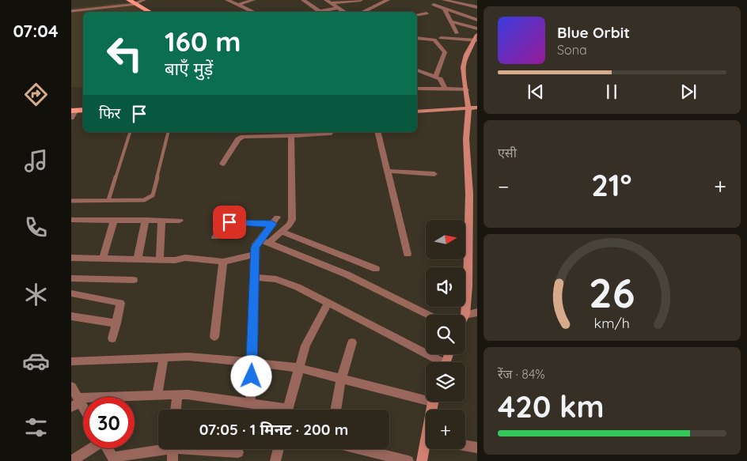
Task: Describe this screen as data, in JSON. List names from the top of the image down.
{
  "north": "right",
  "page": {
    "tabs": "07:04",
    "turn": ["160 m", "बाएँ मुड़ें"],
    "song": ["Blue Orbit", "Sona"],
    "then": "फिर",
    "tile": [
      "एसी",
      ["रेंज · 84%", "420 km"]
    ],
    "heat": ["−", "21°", "+"],
    "map_buttons": "+",
    "limit": "30",
    "trip": "07:05 · 1 मिनट · 200 m",
    "gauge": ["26", "km/h"]
  }
}
